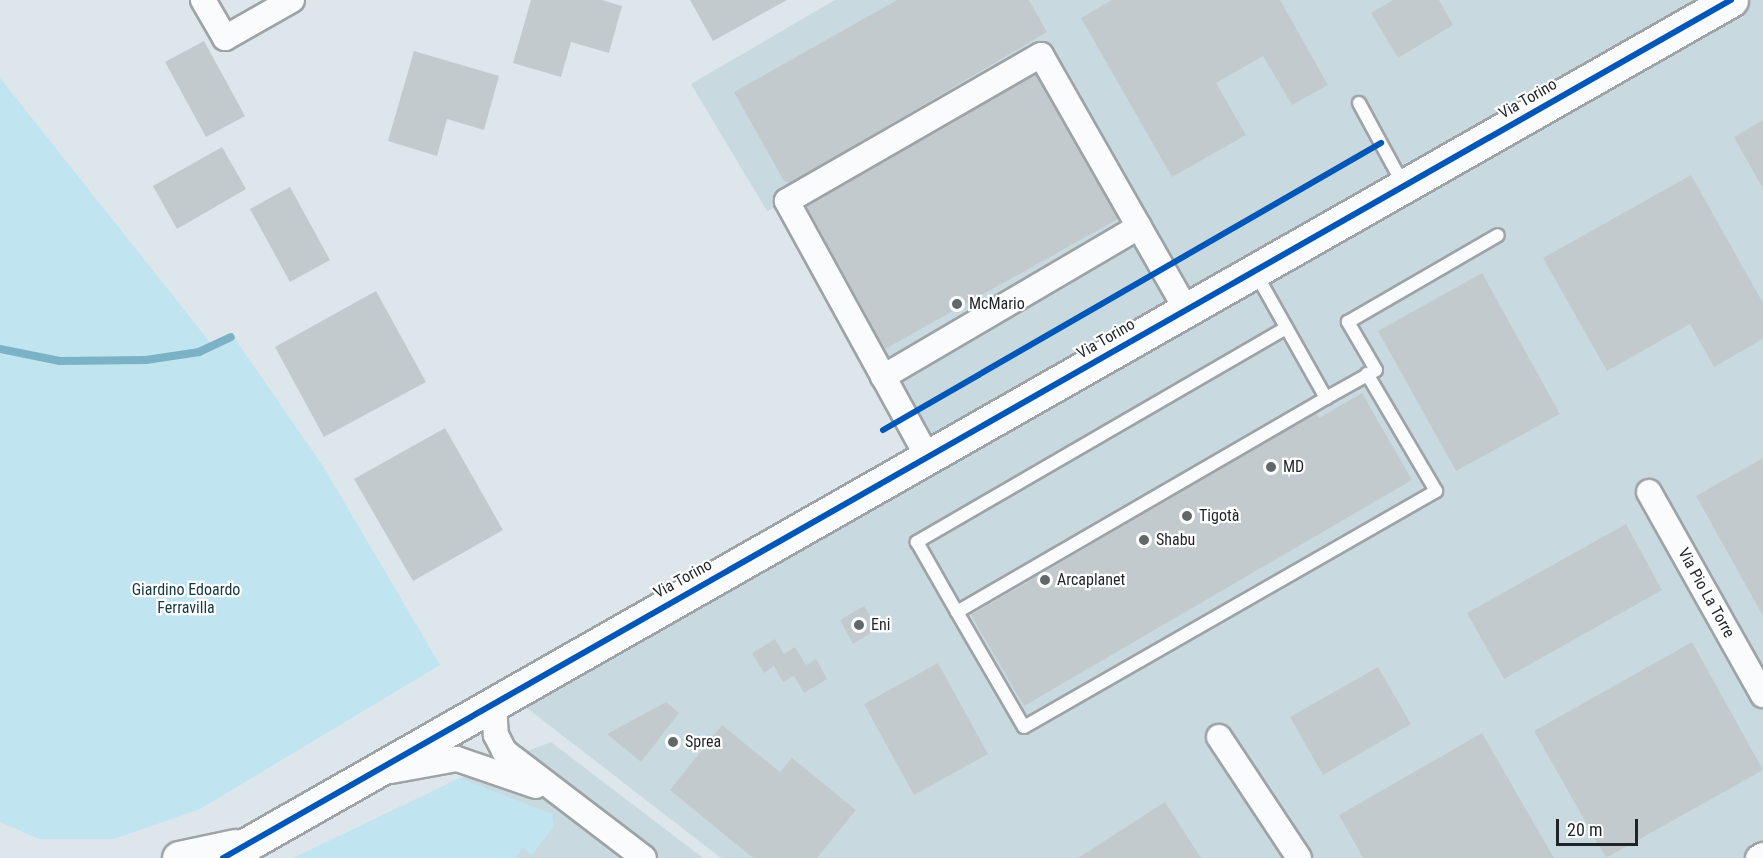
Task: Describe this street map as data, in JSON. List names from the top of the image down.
{
  "streets": {
    "street": ["Via Torino", "Via Pio La Torre"]
  },
  "parks": ["Giardino Edoardo Ferravilla"],
  "places": [
    "McMario",
    "MD",
    "Tigotà",
    "Shabu",
    "Arcaplanet",
    "Eni",
    "Sprea"
  ],
  "scale_bar": "20 m"
}
